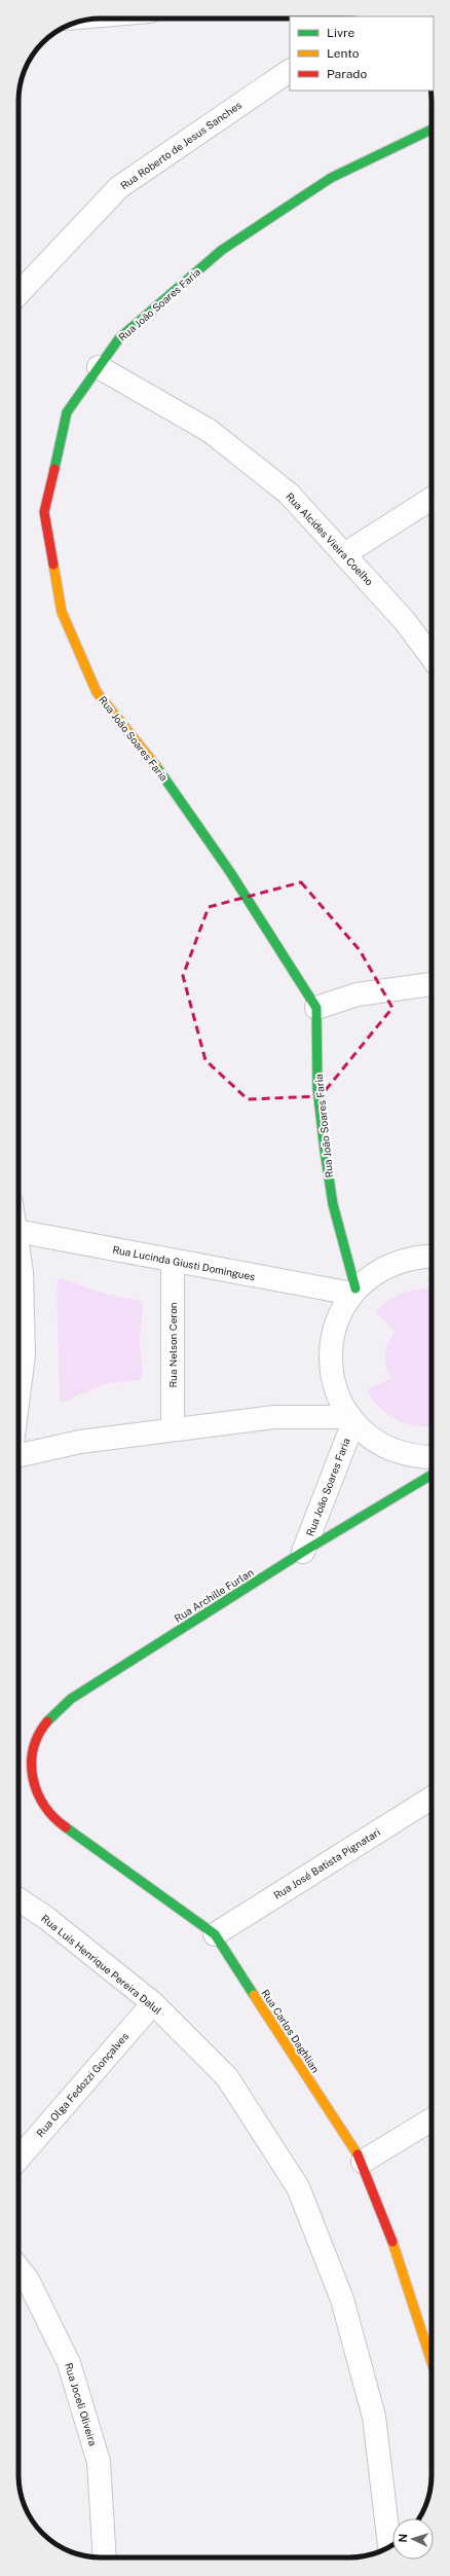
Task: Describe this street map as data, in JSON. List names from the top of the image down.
{
  "streets": {
    "street": [
      "Rua Roberto de Jesus Sanches",
      "Rua João Soares Faria",
      "Rua Alcides Vieira Coelho",
      "Rua Lucinda Giusti Domingues",
      "Rua Nelson Ceron",
      "Rua Archille Furlan",
      "Rua José Batista Pignatari",
      "Rua Luís Henrique Pereira Dalul",
      "Rua Carlos Daghlian",
      "Rua Olga Fedozzi Gonçalves",
      "Rua Joceli Oliveira"
    ]
  },
  "crossings": [
    ["Rua João Soares Faria", "Rua Alcides Vieira Coelho"],
    ["Rua João Soares Faria", "Rua Lucinda Giusti Domingues"],
    ["Rua João Soares Faria", "Rua Archille Furlan"],
    ["Rua Lucinda Giusti Domingues", "Rua Nelson Ceron"],
    ["Rua Archille Furlan", "Rua Carlos Daghlian"],
    ["Rua José Batista Pignatari", "Rua Carlos Daghlian"],
    ["Rua Luís Henrique Pereira Dalul", "Rua Olga Fedozzi Gonçalves"]
  ],
  "legend": ["Livre", "Lento", "Parado"],
  "north": "left"
}
